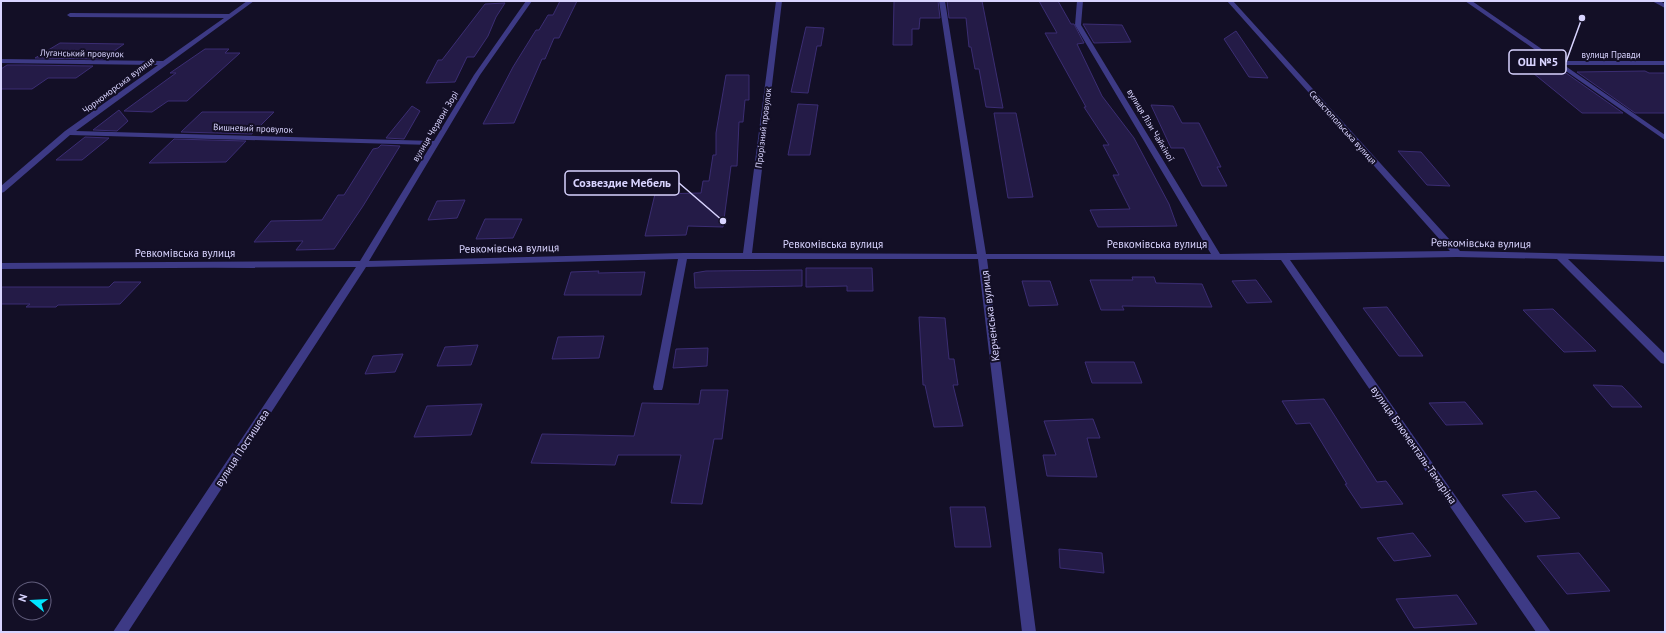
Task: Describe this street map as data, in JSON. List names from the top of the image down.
{
  "streets": {
    "street": [
      "Луганський провулок",
      "вулиця Правди",
      "Чорноморська вулиця",
      "вулиця Лізи Чайкіної",
      "вулиця Червоні Зорі",
      "Севастопольська вулиця",
      "Вишневий провулок",
      "Прорізний провулок",
      "Ревкомівська вулиця",
      "Керченська вулиця",
      "вулиця Блюменталь-Тамаріна",
      "вулиця Постишева"
    ]
  },
  "crossings": [
    ["Луганський провулок", "Чорноморська вулиця"],
    ["Чорноморська вулиця", "Вишневий провулок"],
    ["вулиця Лізи Чайкіної", "Ревкомівська вулиця"],
    ["вулиця Червоні Зорі", "Вишневий провулок"],
    ["вулиця Червоні Зорі", "Ревкомівська вулиця"],
    ["вулиця Червоні Зорі", "вулиця Постишева"],
    ["Севастопольська вулиця", "Ревкомівська вулиця"],
    ["Прорізний провулок", "Ревкомівська вулиця"],
    ["Ревкомівська вулиця", "Керченська вулиця"],
    ["Ревкомівська вулиця", "вулиця Блюменталь-Тамаріна"],
    ["Ревкомівська вулиця", "вулиця Постишева"]
  ],
  "places": ["ОШ №5", "Созвездие Мебель"],
  "north": "left"
}
